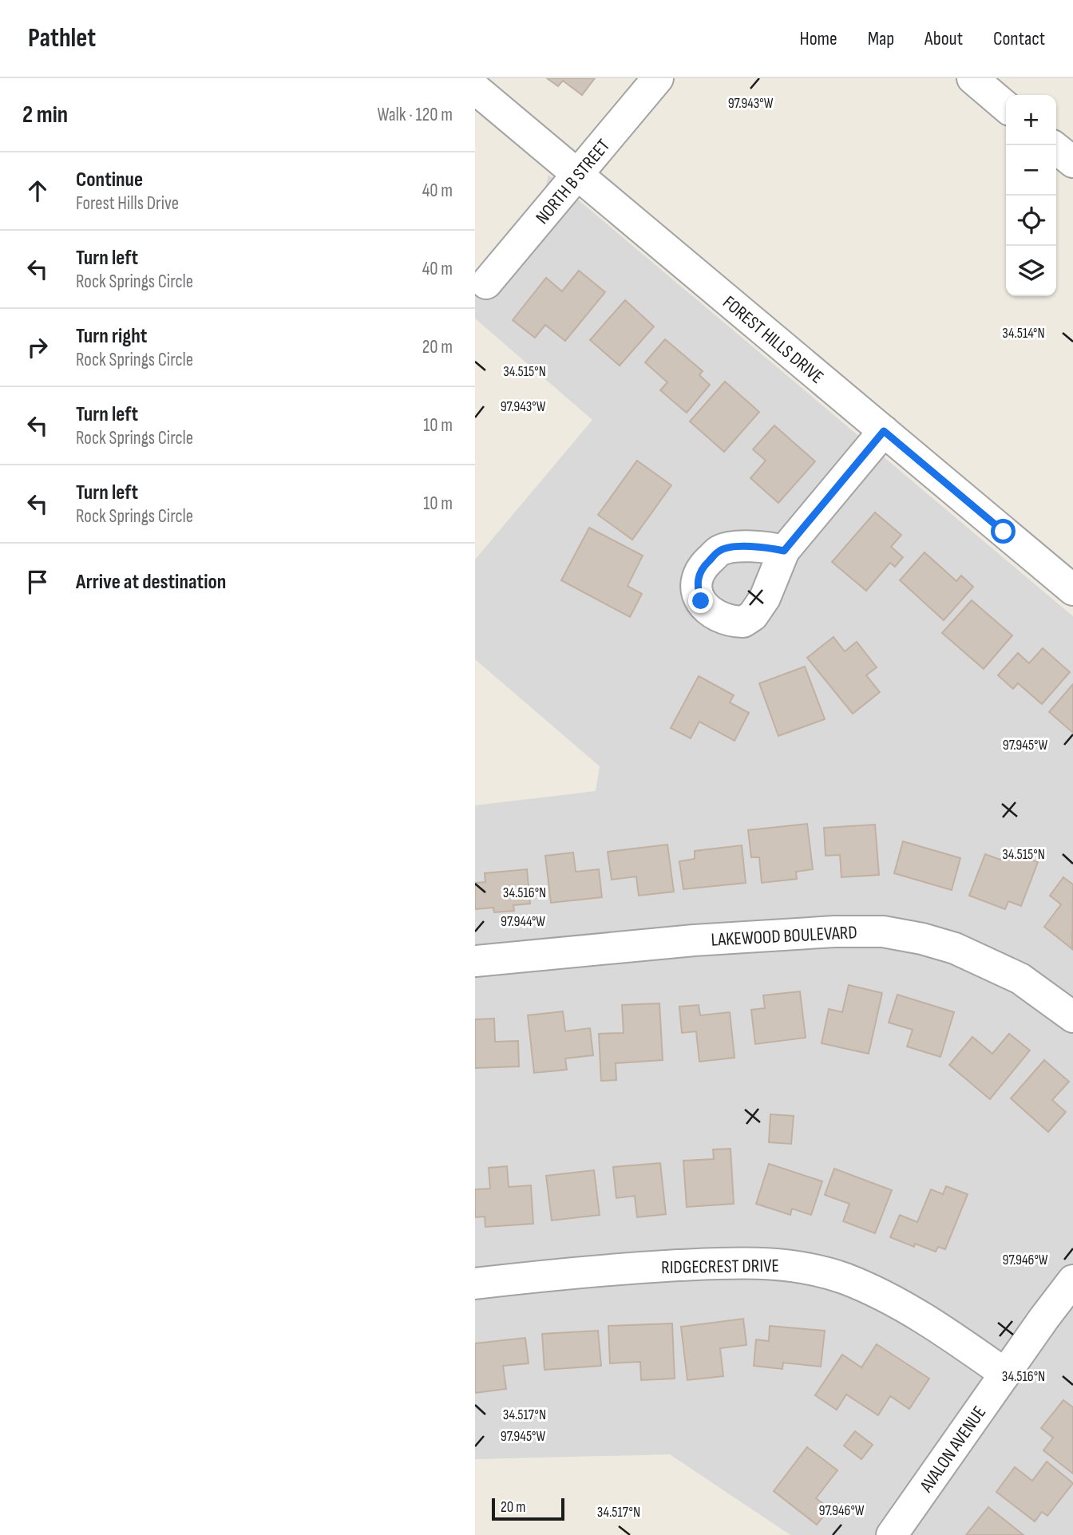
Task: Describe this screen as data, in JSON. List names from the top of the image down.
{
  "streets": {
    "street": [
      "NORTH B STREET",
      "FOREST HILLS DRIVE",
      "LAKEWOOD BOULEVARD",
      "RIDGECREST DRIVE",
      "AVALON AVENUE"
    ]
  },
  "crossings": [
    ["NORTH B STREET", "FOREST HILLS DRIVE"],
    ["RIDGECREST DRIVE", "AVALON AVENUE"]
  ],
  "scale_bar": "20 m",
  "page": {
    "header": "Pathlet",
    "nav": [
      "Home",
      "Map",
      "About",
      "Contact"
    ],
    "heading": ["2 min", "Walk · 120 m"],
    "map_buttons": ["+", "−"],
    "list": [
      ["Continue", "Forest Hills Drive", "40 m"],
      ["Turn left", "Rock Springs Circle", "40 m"],
      ["Turn right", "Rock Springs Circle", "20 m"],
      ["Turn left", "Rock Springs Circle", "10 m"],
      ["Turn left", "Rock Springs Circle", "10 m"],
      "Arrive at destination"
    ],
    "scale": "20 m"
  },
  "coordinates": [
    "97.943°W",
    "34.514°N",
    "34.515°N",
    "97.945°W",
    "34.516°N",
    "97.944°W",
    "97.946°W",
    "34.517°N"
  ]
}
